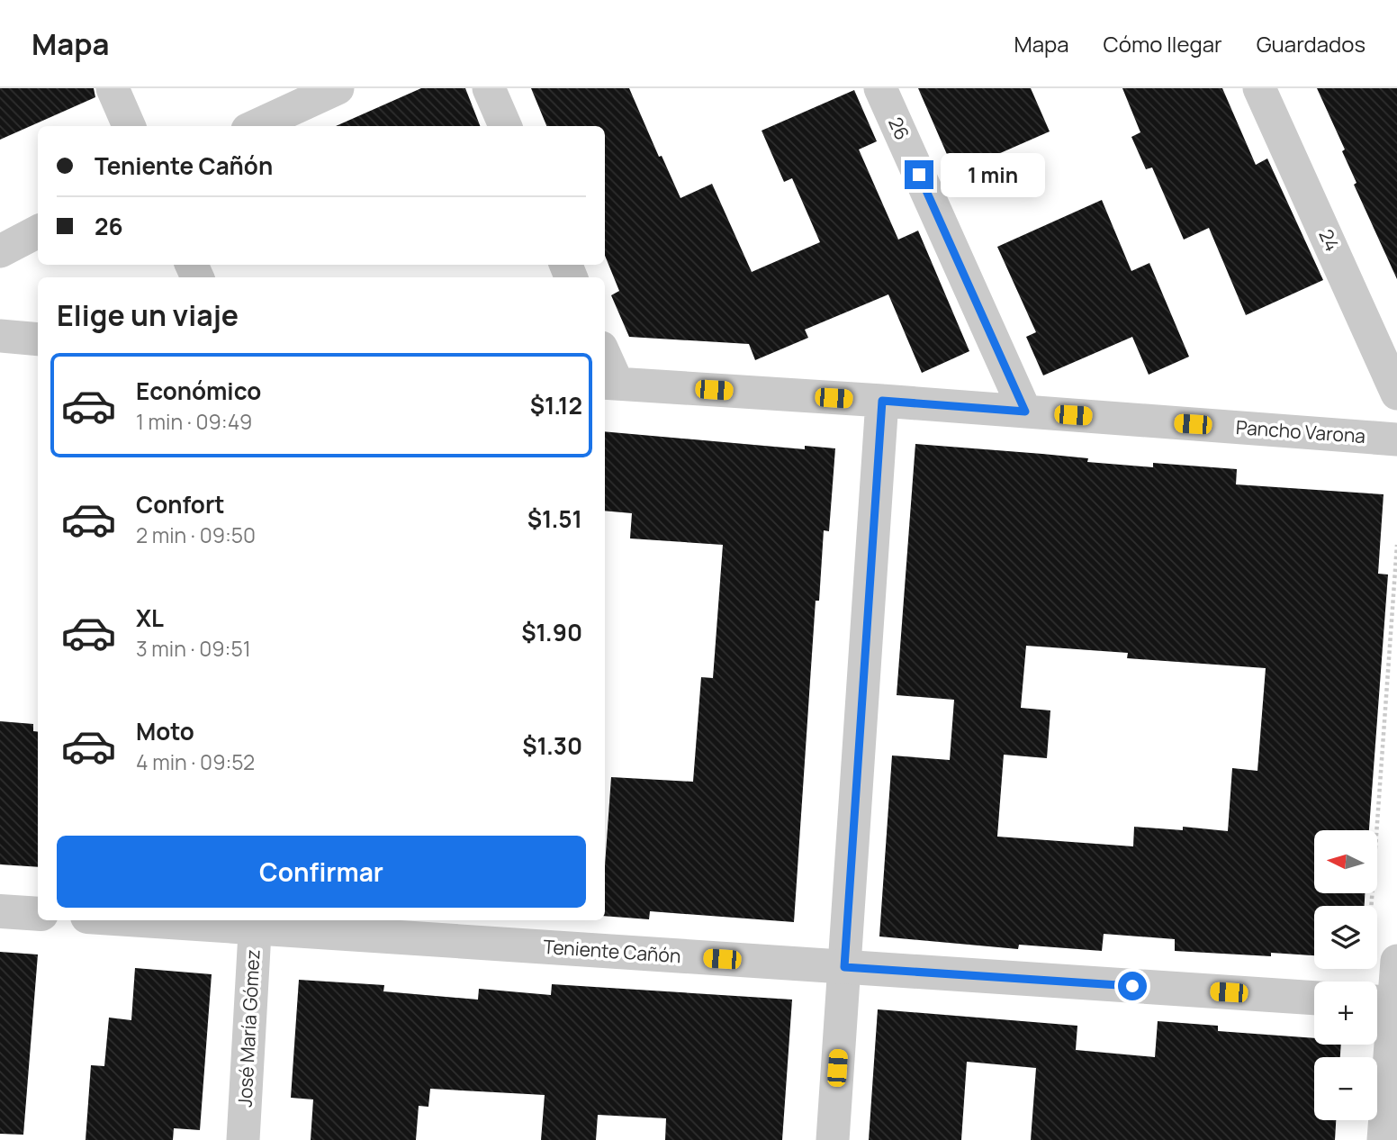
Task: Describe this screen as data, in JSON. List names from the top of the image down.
{
  "streets": {
    "street": [
      "26",
      "24",
      "Pancho Varona",
      "Teniente Cañón",
      "José María Gómez"
    ]
  },
  "crossings": [
    ["26", "Pancho Varona"],
    ["Teniente Cañón", "José María Gómez"]
  ],
  "north": "left",
  "page": {
    "header": "Mapa",
    "nav": ["Mapa", "Cómo llegar", "Guardados"],
    "banner": ["Teniente Cañón", "26"],
    "bubble": "1 min",
    "heading": "Elige un viaje",
    "list": [
      {
        "name": "Económico",
        "note": "1 min · 09:49",
        "value": "$1.12"
      },
      {
        "name": "Confort",
        "note": "2 min · 09:50",
        "value": "$1.51"
      },
      {
        "name": "XL",
        "note": "3 min · 09:51",
        "value": "$1.90"
      },
      {
        "name": "Moto",
        "note": "4 min · 09:52",
        "value": "$1.30"
      }
    ],
    "buttons": "Confirmar",
    "map_buttons": ["+", "−"]
  }
}
